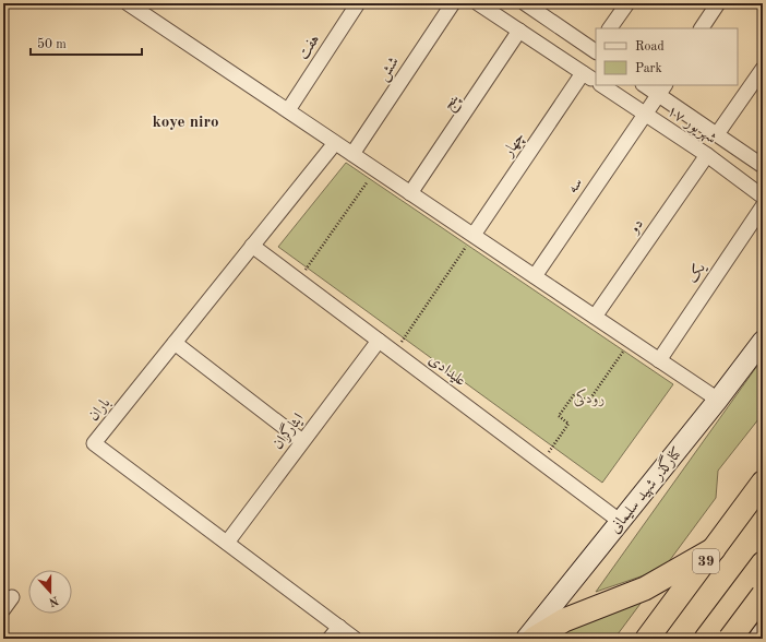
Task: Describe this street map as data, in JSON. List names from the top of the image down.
{
  "streets": {
    "highway": ["39"],
    "main road": ["کنارگذر شهید سلیمانی"],
    "street": [
      "هفت",
      "شش",
      "پنج",
      "۱۷ شهریور",
      "چهار",
      "سه",
      "دو",
      "یک",
      "علیدادی",
      "باران",
      "ایثارگران"
    ]
  },
  "crossings": [
    ["۱۷ شهریور", "سه"],
    ["۱۷ شهریور", "دو"],
    ["علیدادی", "باران"],
    ["علیدادی", "ایثارگران"],
    ["علیدادی", "کنارگذر شهید سلیمانی"],
    ["باران", "ایثارگران"]
  ],
  "districts": ["koye niro"],
  "parks": ["رودکی"],
  "legend": ["Road", "Park"],
  "scale_bar": "50 m",
  "north": "bottom"
}
